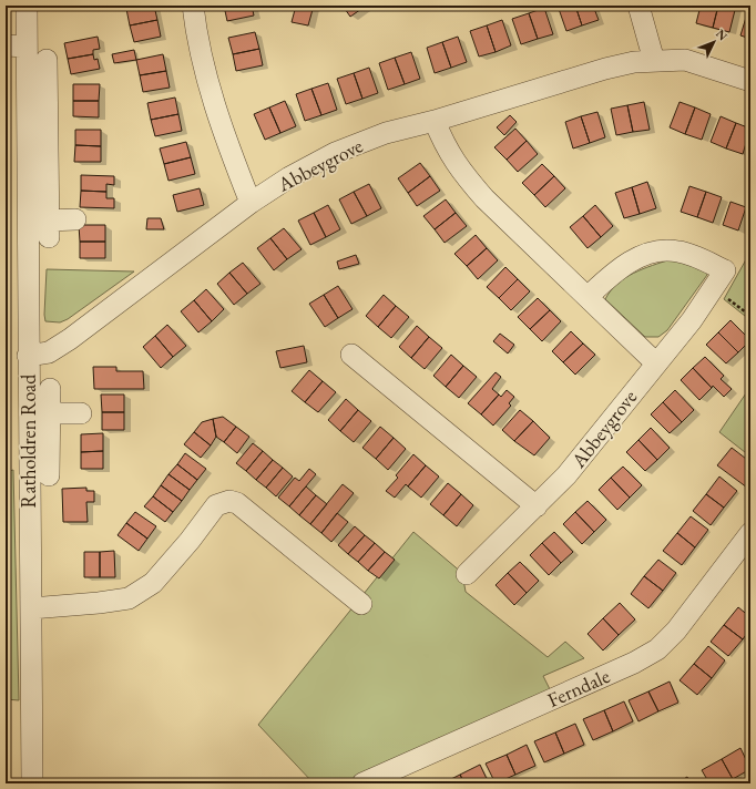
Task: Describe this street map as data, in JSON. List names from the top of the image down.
{
  "streets": {
    "street": ["Abbeygrove", "Ratholdren Road", "Ferndale"]
  },
  "crossings": [
    ["Abbeygrove", "Ratholdren Road"]
  ],
  "north": "top right"
}
